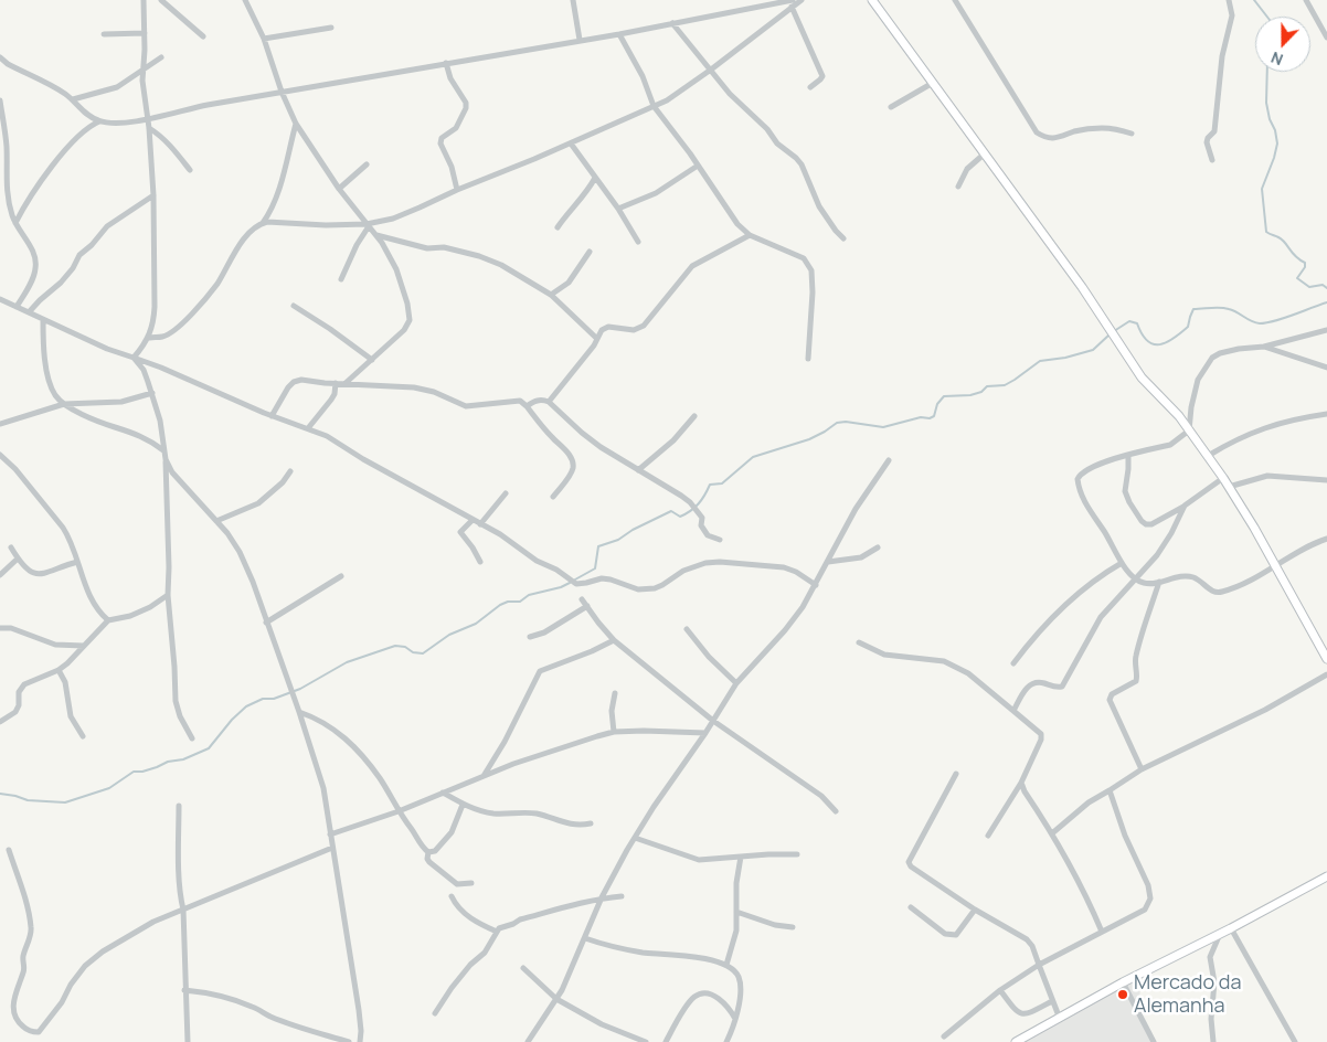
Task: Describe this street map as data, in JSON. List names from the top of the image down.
{
  "places": ["Mercado da Alemanha"],
  "north": "bottom"
}
